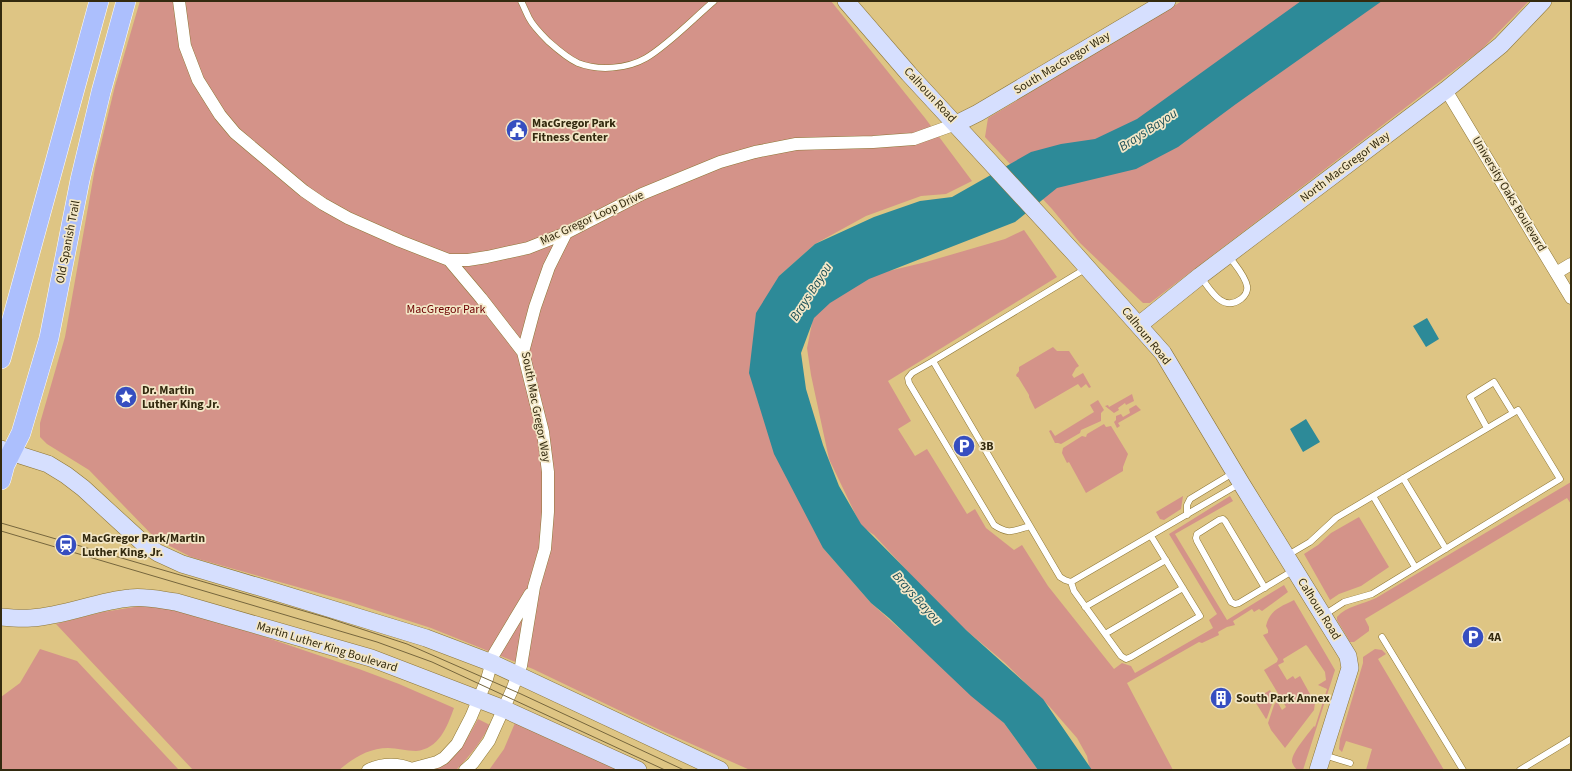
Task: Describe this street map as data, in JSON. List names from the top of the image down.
{
  "streets": {
    "main road": ["Old Spanish Trail"],
    "street": [
      "South MacGregor Way",
      "Calhoun Road",
      "North MacGregor Way",
      "University Oaks Boulevard",
      "Mac Gregor Loop Drive",
      "South Mac Gregor Way",
      "Martin Luther King Boulevard"
    ]
  },
  "crossings": [
    ["South MacGregor Way", "Calhoun Road"],
    ["South MacGregor Way", "Mac Gregor Loop Drive"],
    ["Calhoun Road", "North MacGregor Way"],
    ["Calhoun Road", "Mac Gregor Loop Drive"],
    ["North MacGregor Way", "University Oaks Boulevard"],
    ["Mac Gregor Loop Drive", "South Mac Gregor Way"],
    ["South Mac Gregor Way", "Martin Luther King Boulevard"]
  ],
  "water": ["Brays Bayou"],
  "parks": ["MacGregor Park"],
  "places": {
    "public building": ["MacGregor Park Fitness Center"],
    "place": ["Dr. Martin Luther King Jr."],
    "parking": ["3B", "4A"],
    "station": ["MacGregor Park/Martin Luther King, Jr."],
    "building": ["South Park Annex"]
  }
}
